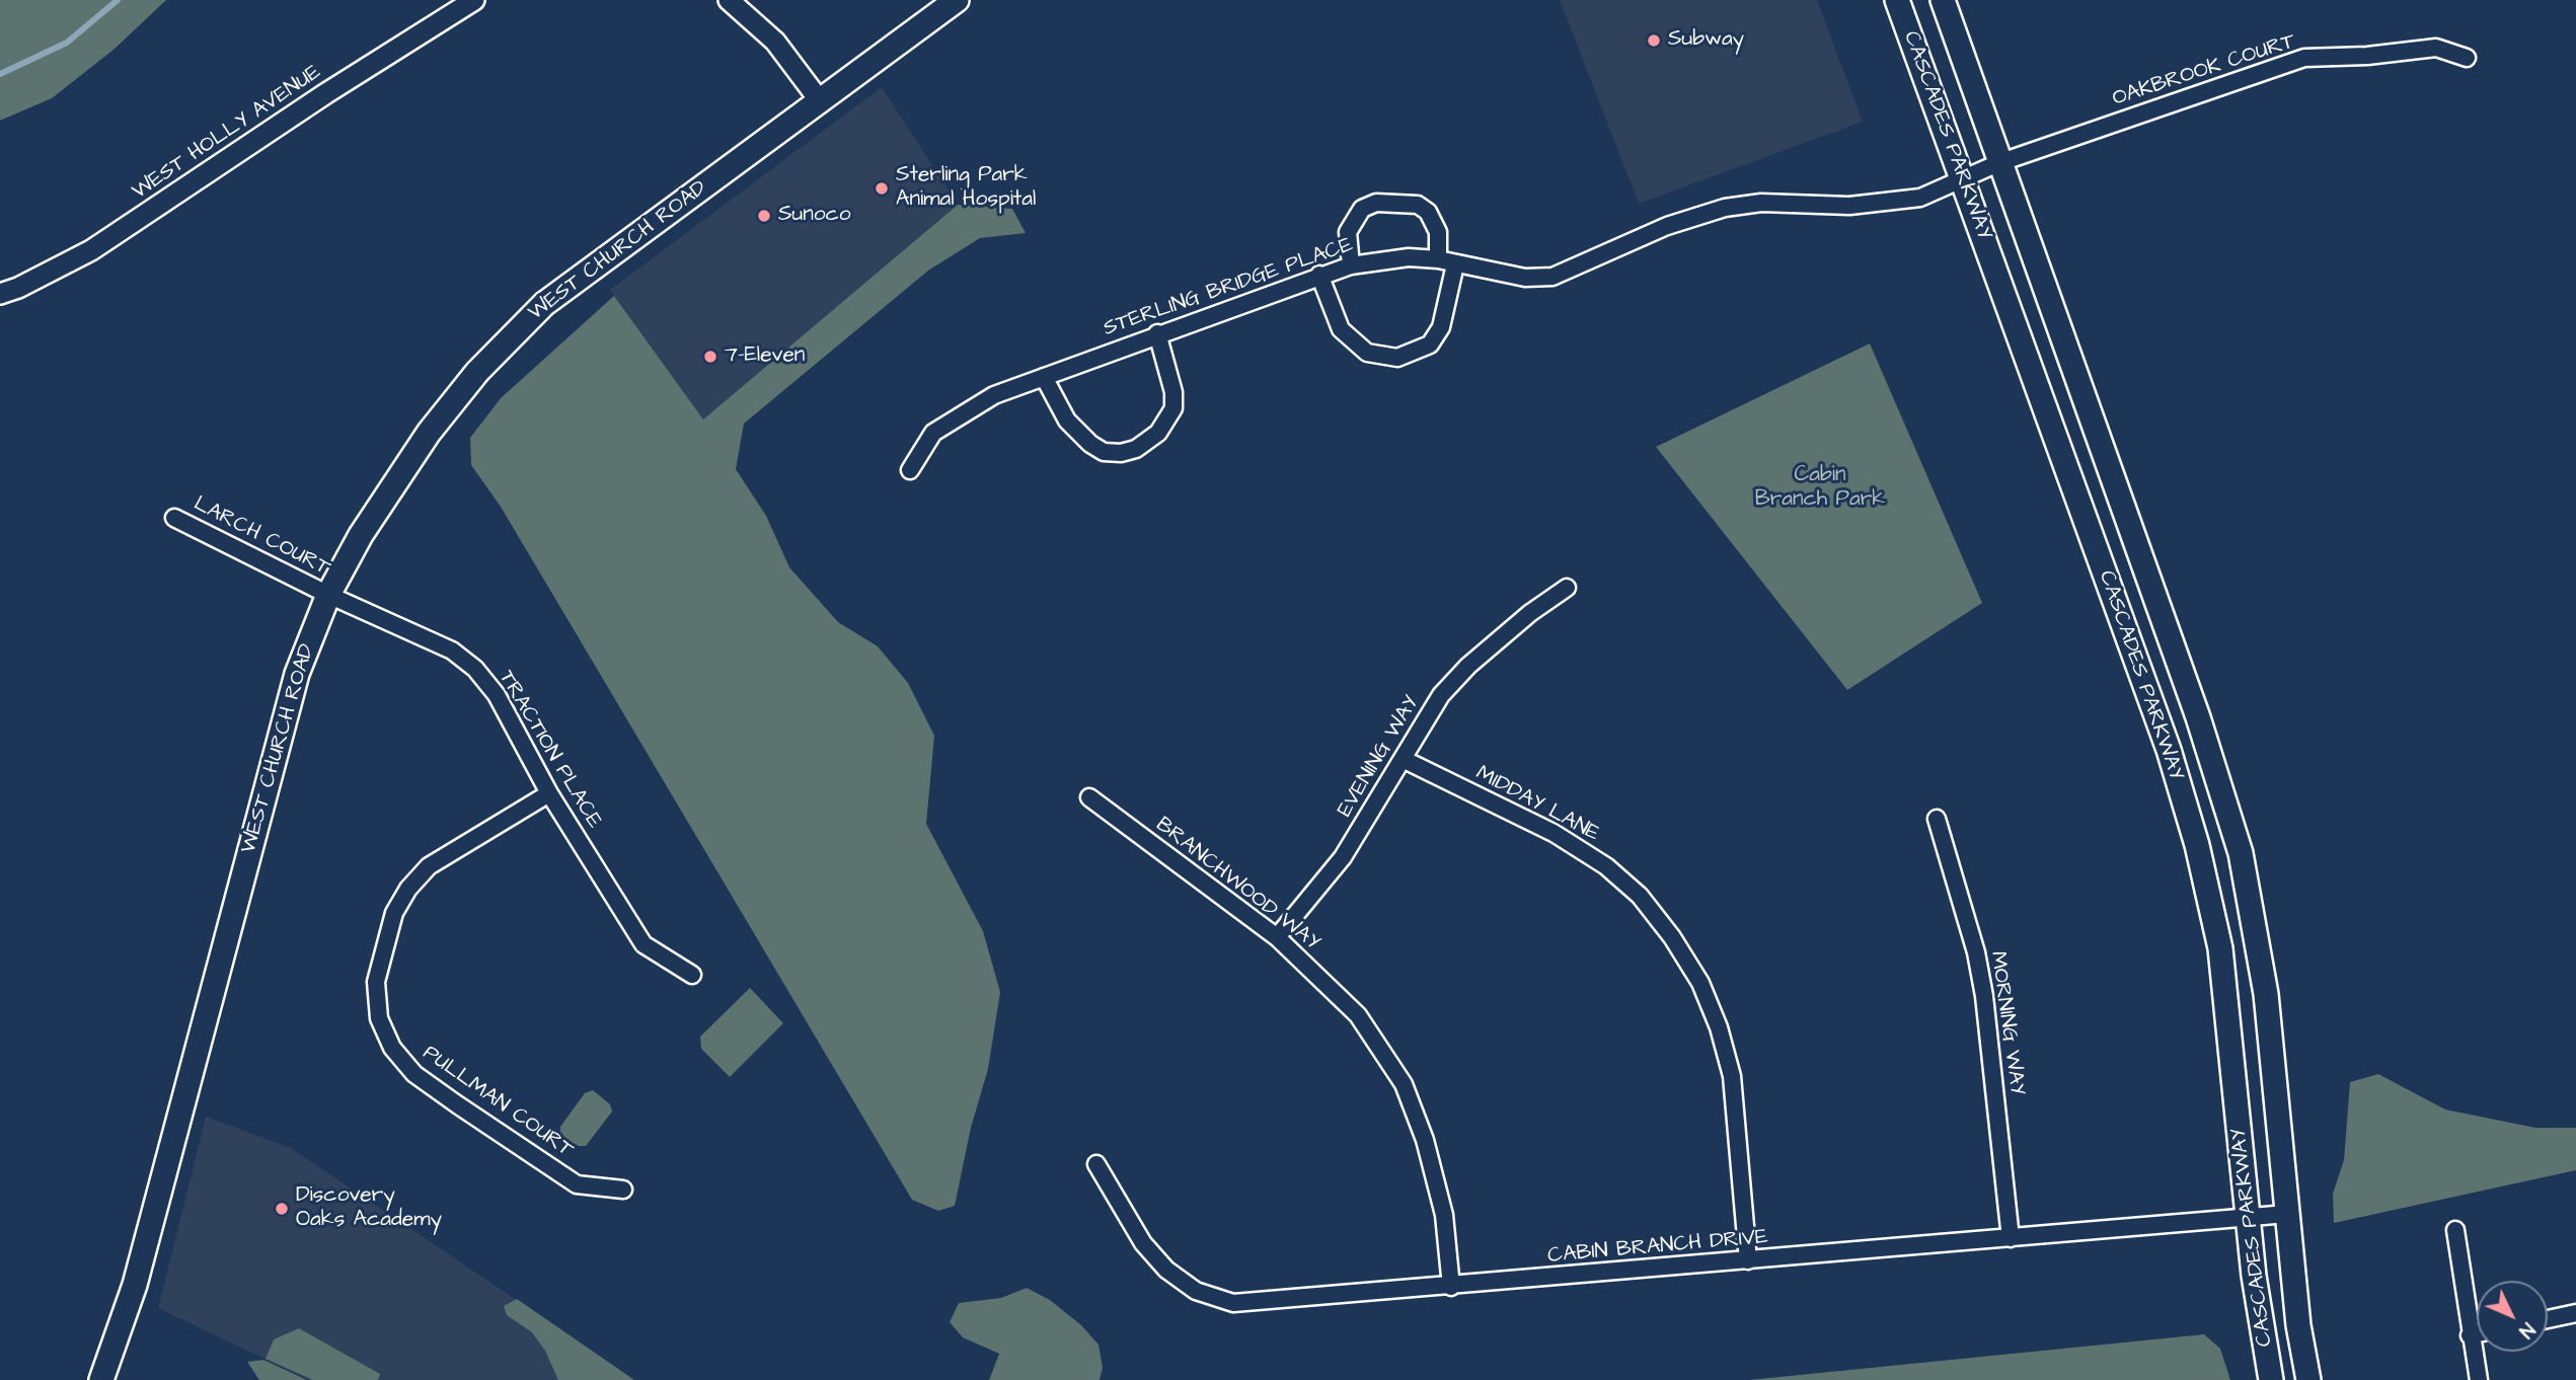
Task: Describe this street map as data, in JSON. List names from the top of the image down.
{
  "streets": {
    "main road": ["CASCADES PARKWAY", "WEST CHURCH ROAD"],
    "street": [
      "OAKBROOK COURT",
      "WEST HOLLY AVENUE",
      "STERLING BRIDGE PLACE",
      "LARCH COURT",
      "TRACTION PLACE",
      "EVENING WAY",
      "MIDDAY LANE",
      "BRANCHWOOD WAY",
      "MORNING WAY",
      "PULLMAN COURT",
      "CABIN BRANCH DRIVE"
    ]
  },
  "crossings": [
    ["OAKBROOK COURT", "CASCADES PARKWAY"],
    ["OAKBROOK COURT", "STERLING BRIDGE PLACE"],
    ["CASCADES PARKWAY", "STERLING BRIDGE PLACE"],
    ["CASCADES PARKWAY", "CABIN BRANCH DRIVE"],
    ["WEST CHURCH ROAD", "LARCH COURT"],
    ["WEST CHURCH ROAD", "TRACTION PLACE"],
    ["LARCH COURT", "TRACTION PLACE"],
    ["TRACTION PLACE", "PULLMAN COURT"],
    ["EVENING WAY", "MIDDAY LANE"],
    ["EVENING WAY", "BRANCHWOOD WAY"],
    ["MIDDAY LANE", "CABIN BRANCH DRIVE"],
    ["BRANCHWOOD WAY", "CABIN BRANCH DRIVE"],
    ["MORNING WAY", "CABIN BRANCH DRIVE"]
  ],
  "parks": ["Cabin Branch Park"],
  "places": [
    "Subway",
    "Sterling Park Animal Hospital",
    "Sunoco",
    "7-Eleven",
    "Discovery Oaks Academy"
  ],
  "north": "bottom right"
}
